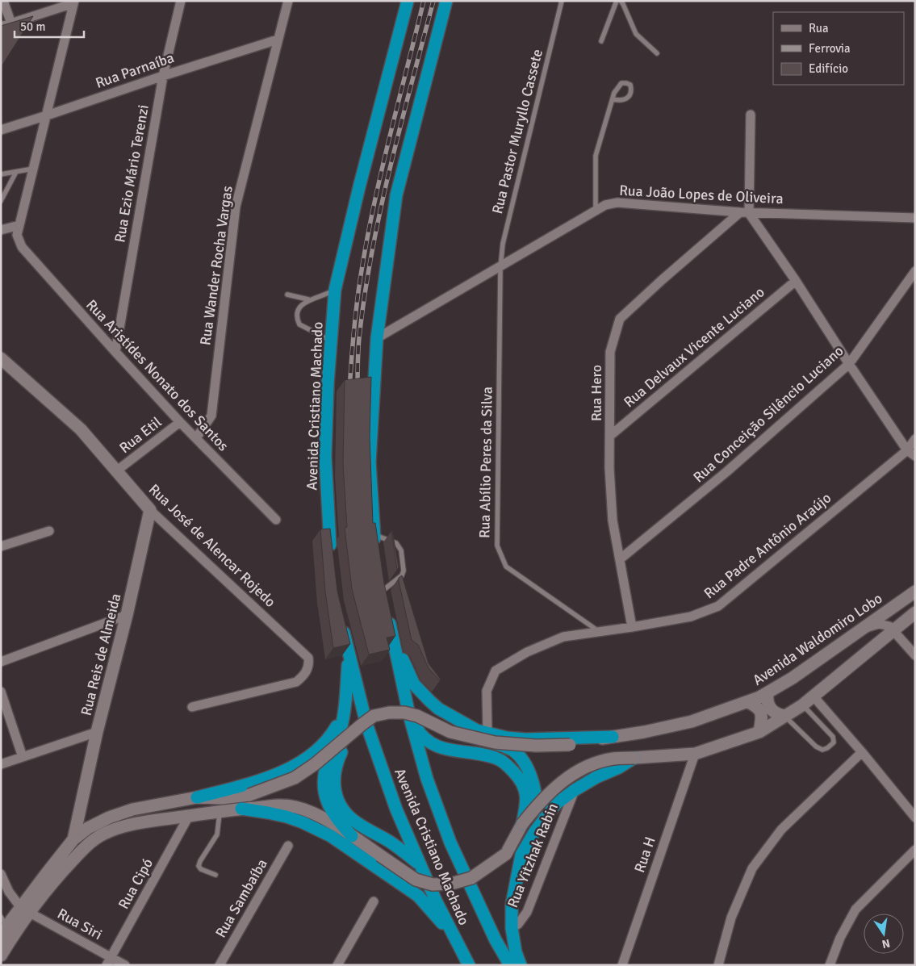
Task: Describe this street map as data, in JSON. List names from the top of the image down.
{
  "streets": {
    "highway": ["Avenida Cristiano Machado"],
    "main road": ["Rua José de Alencar Rojedo", "Avenida Waldomiro Lobo", "Rua Reis de Almeida"],
    "street": [
      "Rua Parnaíba",
      "Rua Ezio Mário Terenzi",
      "Rua João Lopes de Oliveira",
      "Rua Wander Rocha Vargas",
      "Rua Delvaux Vicente Luciano",
      "Rua Aristídes Nonato dos Santos",
      "Rua Hero",
      "Rua Conceição Silêncio Luciano",
      "Rua Etil",
      "Rua Padre Antônio Araújo",
      "Rua H",
      "Rua Yitzhak Rabin",
      "Rua Cipó",
      "Rua Sambaíba",
      "Rua Siri"
    ],
    "lane": ["Rua Pastor Muryllo Cassete", "Rua Abílio Peres da Silva"]
  },
  "crossings": [
    ["Rua Parnaíba", "Rua Ezio Mário Terenzi"],
    ["Rua Parnaíba", "Rua Wander Rocha Vargas"],
    ["Rua Pastor Muryllo Cassete", "Rua João Lopes de Oliveira"],
    ["Rua Pastor Muryllo Cassete", "Rua Abílio Peres da Silva"],
    ["Rua Ezio Mário Terenzi", "Rua Aristídes Nonato dos Santos"],
    ["Rua João Lopes de Oliveira", "Rua Hero"],
    ["Rua João Lopes de Oliveira", "Rua Abílio Peres da Silva"],
    ["Rua Wander Rocha Vargas", "Rua Aristídes Nonato dos Santos"],
    ["Rua Delvaux Vicente Luciano", "Rua Hero"],
    ["Rua Aristídes Nonato dos Santos", "Rua Etil"],
    ["Rua Hero", "Rua Conceição Silêncio Luciano"],
    ["Rua Hero", "Rua Padre Antônio Araújo"],
    ["Rua Etil", "Rua José de Alencar Rojedo"],
    ["Rua Abílio Peres da Silva", "Rua Padre Antônio Araújo"],
    ["Rua José de Alencar Rojedo", "Rua Reis de Almeida"],
    ["Rua Padre Antônio Araújo", "Avenida Waldomiro Lobo"],
    ["Rua Cipó", "Rua Siri"]
  ],
  "legend": ["Rua", "Ferrovia", "Edifício"],
  "scale_bar": "50 m",
  "north": "bottom"
}
